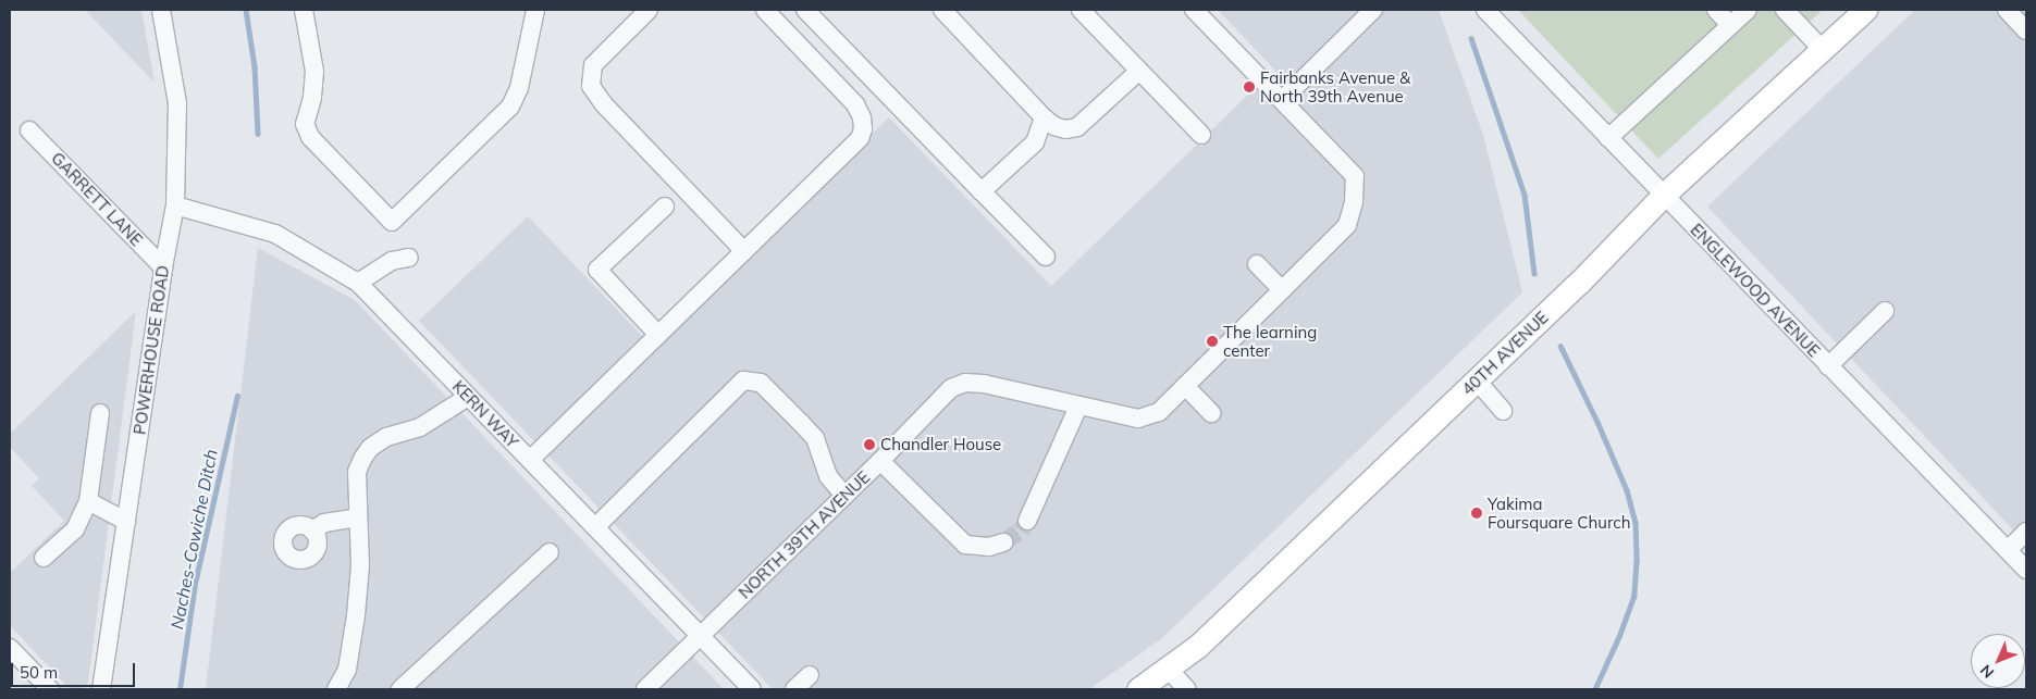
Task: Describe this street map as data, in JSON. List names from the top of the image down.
{
  "streets": {
    "main road": ["40TH AVENUE"],
    "street": [
      "GARRETT LANE",
      "ENGLEWOOD AVENUE",
      "POWERHOUSE ROAD",
      "KERN WAY",
      "NORTH 39TH AVENUE"
    ]
  },
  "crossings": [
    ["GARRETT LANE", "POWERHOUSE ROAD"],
    ["ENGLEWOOD AVENUE", "40TH AVENUE"],
    ["POWERHOUSE ROAD", "KERN WAY"],
    ["KERN WAY", "NORTH 39TH AVENUE"]
  ],
  "water": ["Naches-Cowiche Ditch"],
  "places": [
    "Fairbanks Avenue & North 39th Avenue",
    "The learning center",
    "Chandler House",
    "Yakima Foursquare Church"
  ],
  "scale_bar": "50 m",
  "north": "bottom left"
}
